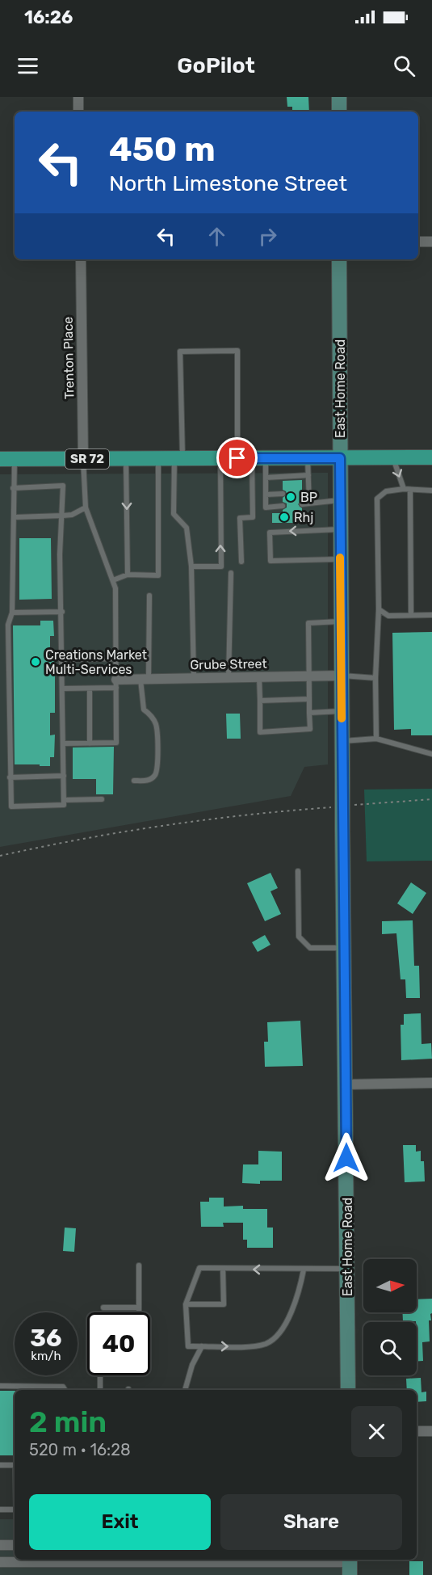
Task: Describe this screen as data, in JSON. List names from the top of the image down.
{
  "streets": {
    "main road": ["SR 72"],
    "street": ["Trenton Place", "East Home Road", "Grube Street"]
  },
  "crossings": [
    ["Trenton Place", "SR 72"],
    ["East Home Road", "SR 72"],
    ["East Home Road", "Grube Street"]
  ],
  "places": ["BP", "Rhj", "Creations Market Multi-Services"],
  "north": "right",
  "page": {
    "status": "16:26",
    "header": "GoPilot",
    "turn": ["450 m", "North Limestone Street"],
    "speed": "36 km/h",
    "limit": "40",
    "heading": ["2 min", "520 m · 16:28"],
    "buttons": ["Exit", "Share"]
  }
}
